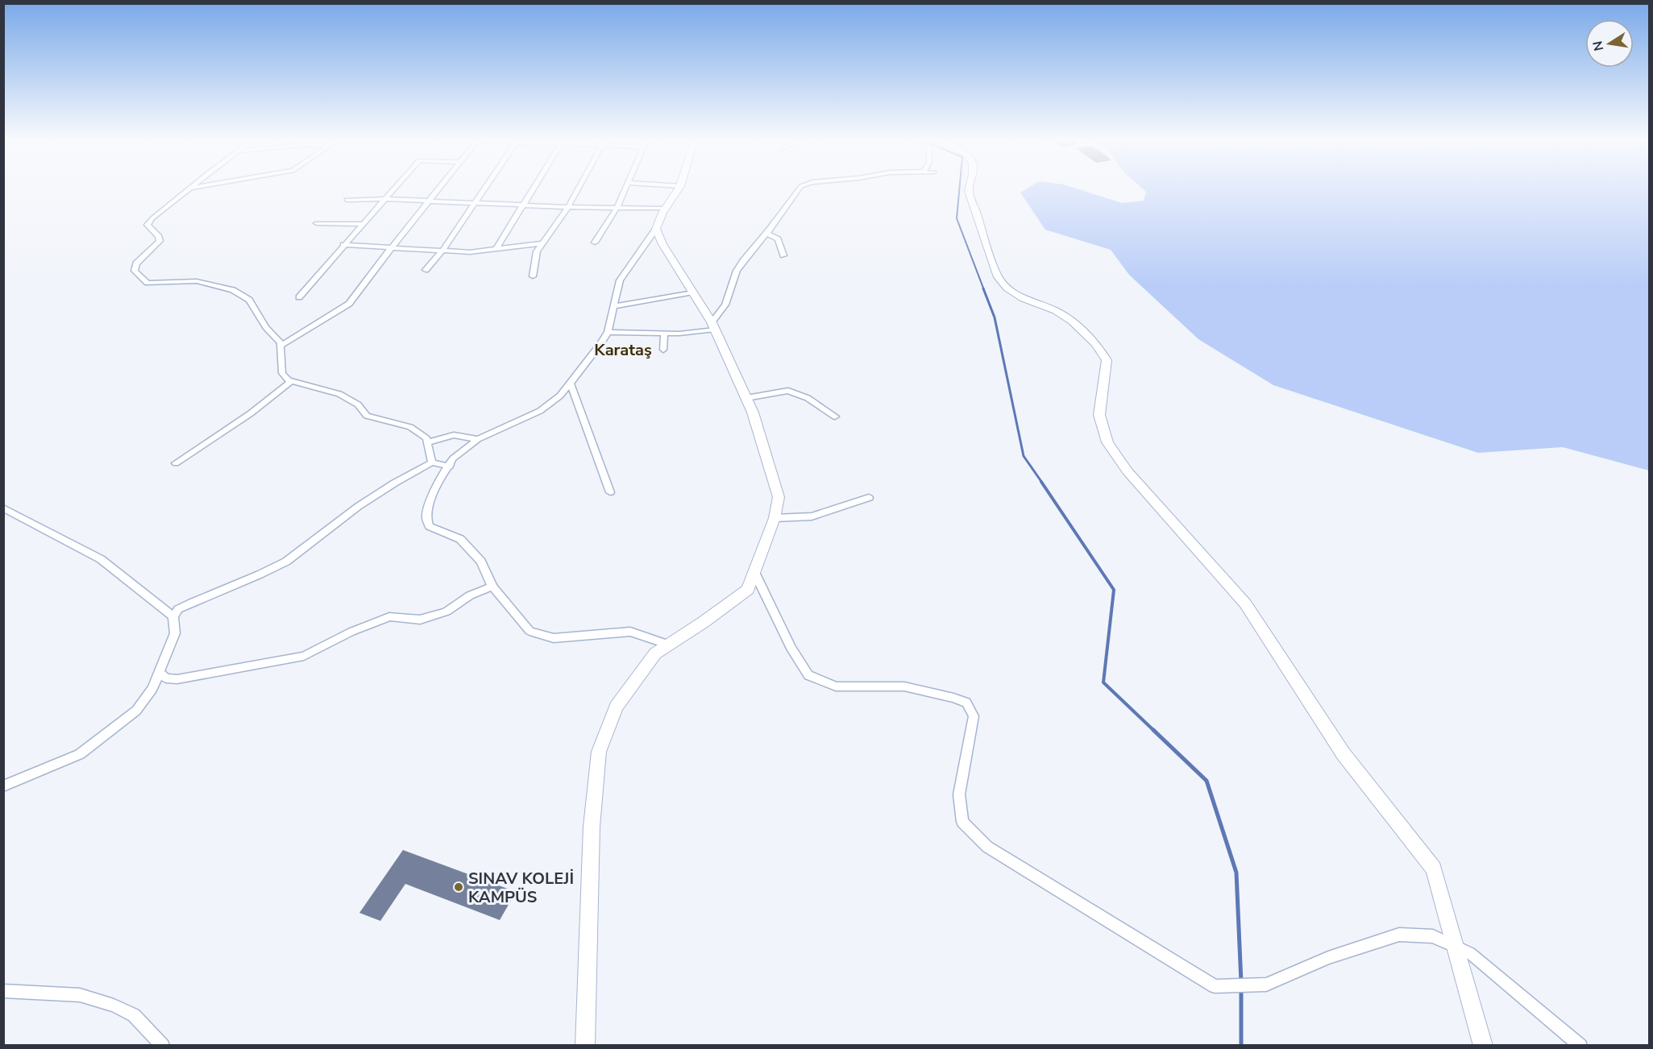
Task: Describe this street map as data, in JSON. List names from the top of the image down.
{
  "districts": ["Karataş"],
  "places": ["SINAV KOLEJİ KAMPÜS"],
  "north": "left"
}
